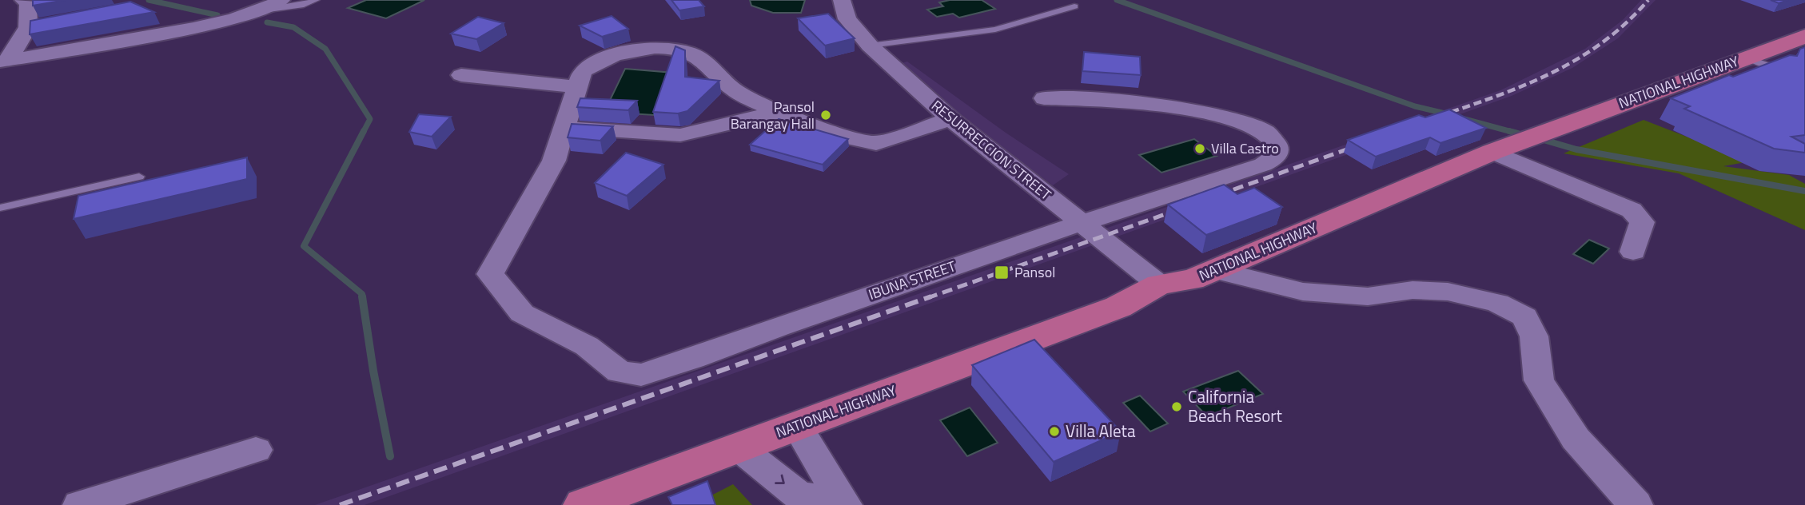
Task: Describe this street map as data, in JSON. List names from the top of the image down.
{
  "streets": {
    "main road": ["NATIONAL HIGHWAY"],
    "street": ["RESURRECCION STREET", "IBUNA STREET"]
  },
  "crossings": [
    ["NATIONAL HIGHWAY", "RESURRECCION STREET"],
    ["RESURRECCION STREET", "IBUNA STREET"]
  ],
  "places": {
    "other": [
      "Pansol Barangay Hall",
      "Villa Castro",
      "California Beach Resort",
      "Villa Aleta"
    ],
    "transit": ["Pansol"]
  }
}
